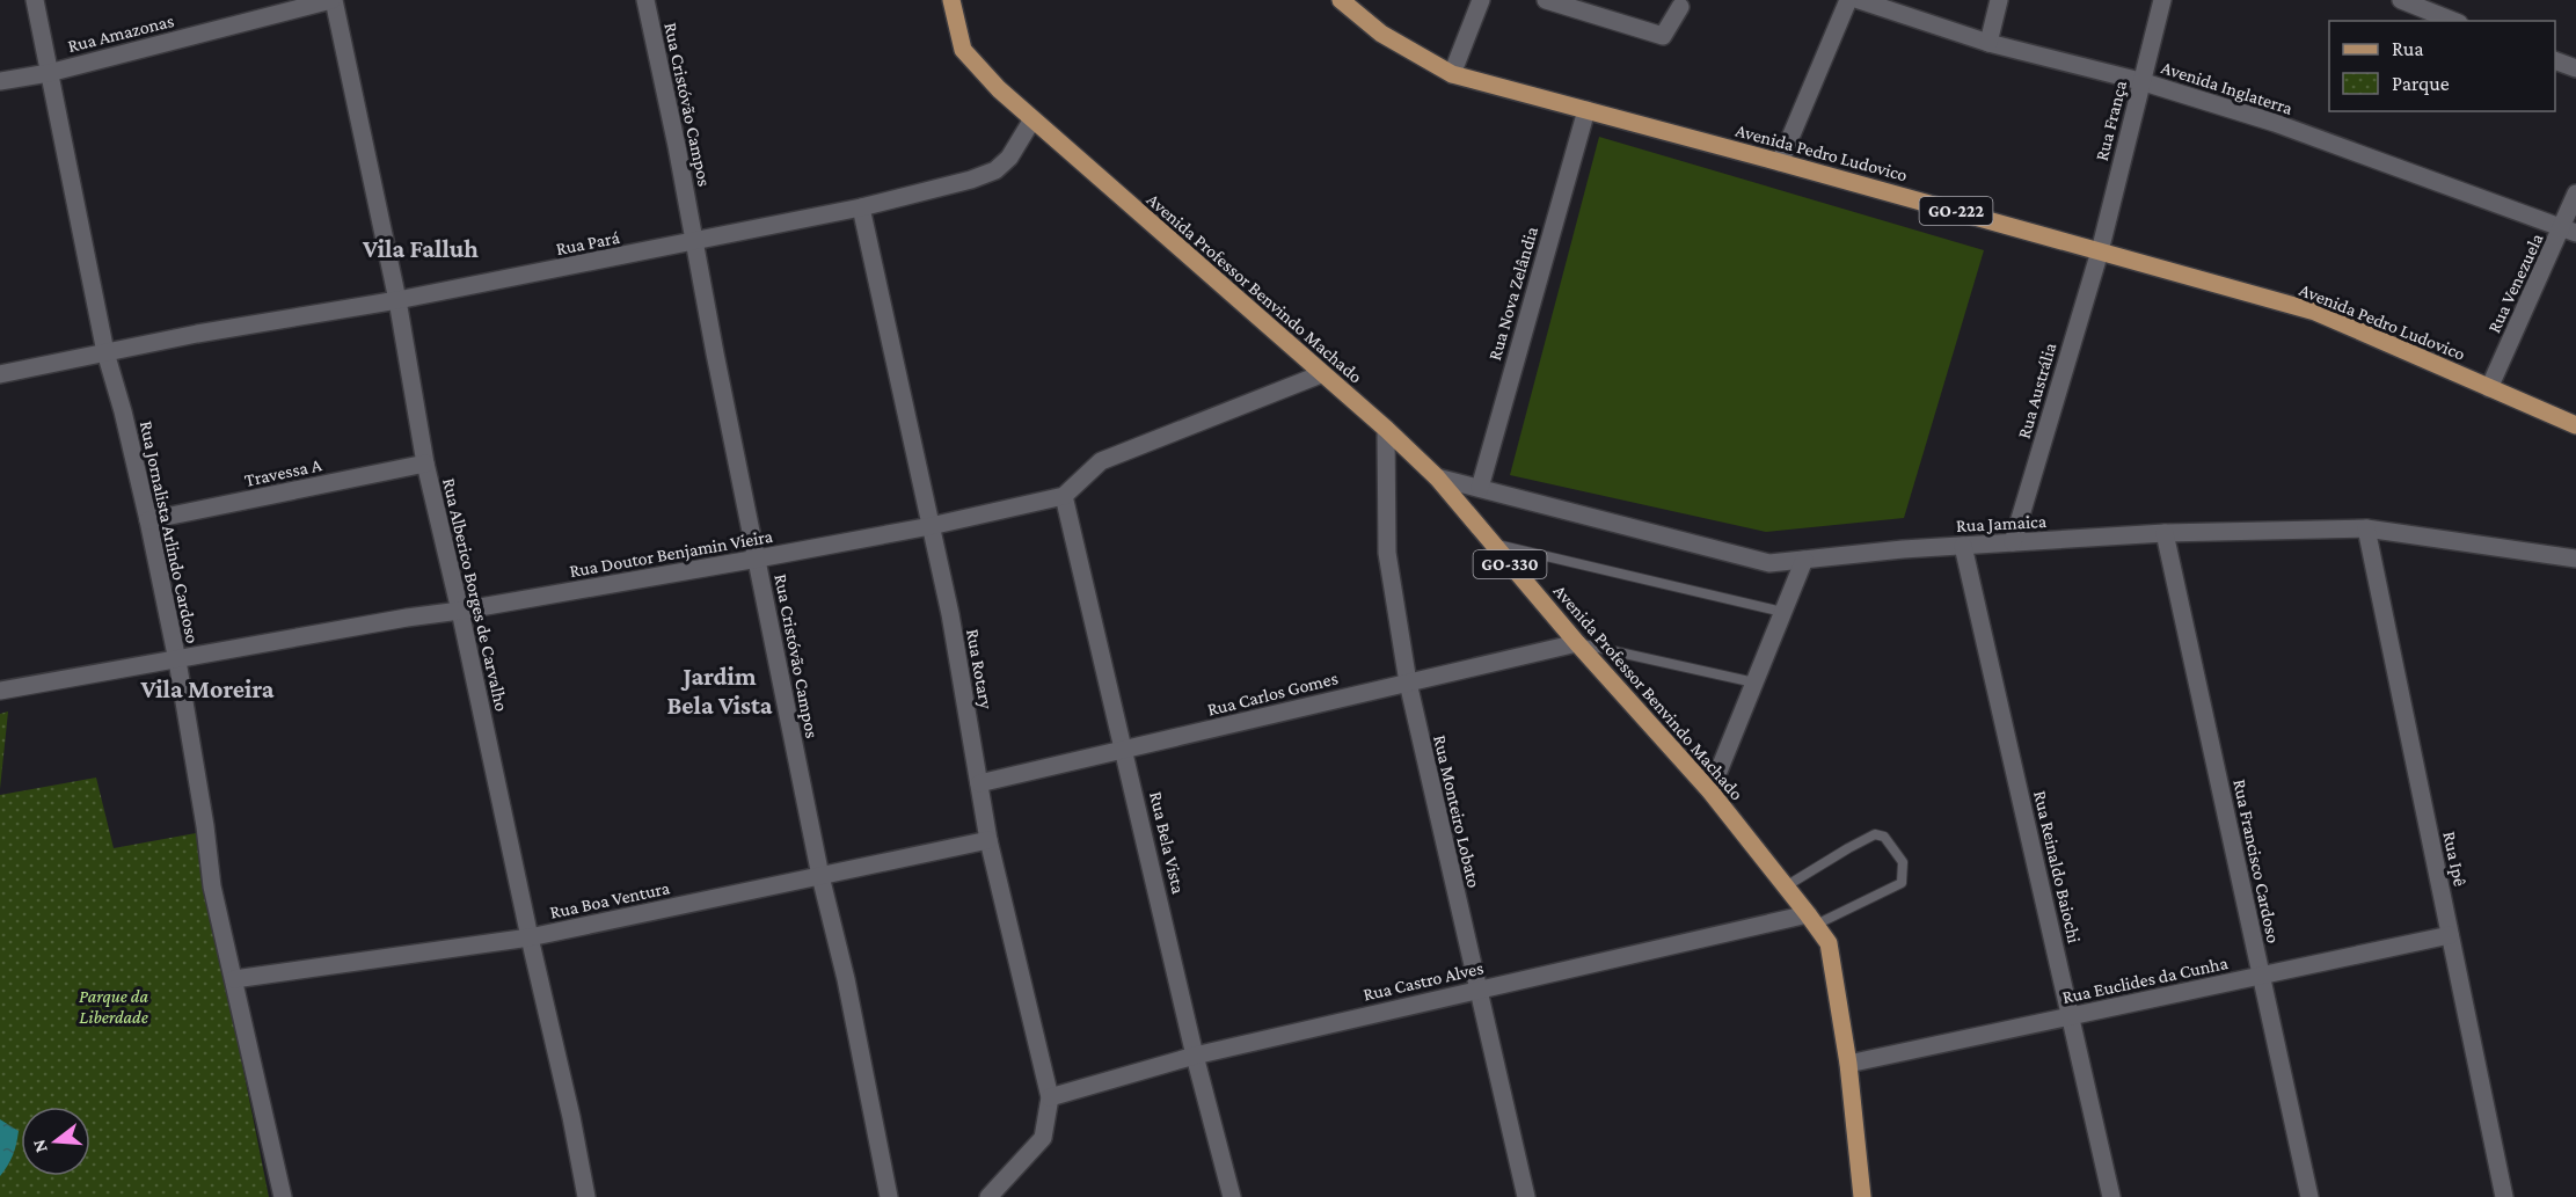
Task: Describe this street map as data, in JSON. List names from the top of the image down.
{
  "streets": {
    "main road": [
      "Avenida Pedro Ludovico",
      "GO-222",
      "Avenida Professor Benvindo Machado",
      "GO-330"
    ],
    "street": [
      "Rua Amazonas",
      "Avenida Inglaterra",
      "Rua Cristóvão Campos",
      "Rua França",
      "Rua Pará",
      "Rua Venezuela",
      "Rua Nova Zelândia",
      "Rua Austrália",
      "Travessa A",
      "Rua Jamaica",
      "Rua Jornalista Arlindo Cardoso",
      "Rua Doutor Benjamin Vieira",
      "Rua Alberico Borges de Carvalho",
      "Rua Rotary",
      "Rua Carlos Gomes",
      "Rua Monteiro Lobato",
      "Rua Bela Vista",
      "Rua Ipê",
      "Rua Francisco Cardoso",
      "Rua Reinaldo Baiochi",
      "Rua Boa Ventura",
      "Rua Euclides da Cunha",
      "Rua Castro Alves"
    ]
  },
  "crossings": [
    ["Rua Amazonas", "Rua Jornalista Arlindo Cardoso"],
    ["Rua Amazonas", "Rua Alberico Borges de Carvalho"],
    ["Avenida Inglaterra", "Rua França"],
    ["Avenida Inglaterra", "Rua Venezuela"],
    ["Rua Cristóvão Campos", "Rua Pará"],
    ["Rua Cristóvão Campos", "Rua Doutor Benjamin Vieira"],
    ["Rua Cristóvão Campos", "Rua Boa Ventura"],
    ["Rua França", "Avenida Pedro Ludovico"],
    ["Rua França", "Rua Austrália"],
    ["Avenida Pedro Ludovico", "Rua Venezuela"],
    ["Avenida Pedro Ludovico", "Rua Nova Zelândia"],
    ["Avenida Pedro Ludovico", "Rua Austrália"],
    ["Rua Pará", "Avenida Professor Benvindo Machado"],
    ["Rua Pará", "Rua Jornalista Arlindo Cardoso"],
    ["Rua Pará", "Rua Alberico Borges de Carvalho"],
    ["Rua Pará", "Rua Rotary"],
    ["Avenida Professor Benvindo Machado", "Rua Jamaica"],
    ["Avenida Professor Benvindo Machado", "Rua Carlos Gomes"],
    ["Avenida Professor Benvindo Machado", "Rua Monteiro Lobato"],
    ["Avenida Professor Benvindo Machado", "Rua Euclides da Cunha"],
    ["Avenida Professor Benvindo Machado", "Rua Castro Alves"],
    ["Rua Nova Zelândia", "Rua Jamaica"],
    ["Rua Austrália", "Rua Jamaica"],
    ["Travessa A", "Rua Jornalista Arlindo Cardoso"],
    ["Travessa A", "Rua Alberico Borges de Carvalho"],
    ["Rua Jamaica", "Rua Ipê"],
    ["Rua Jamaica", "Rua Francisco Cardoso"],
    ["Rua Jamaica", "Rua Reinaldo Baiochi"],
    ["Rua Jornalista Arlindo Cardoso", "Rua Doutor Benjamin Vieira"],
    ["Rua Jornalista Arlindo Cardoso", "Rua Boa Ventura"],
    ["Rua Doutor Benjamin Vieira", "Rua Alberico Borges de Carvalho"],
    ["Rua Doutor Benjamin Vieira", "Rua Rotary"],
    ["Rua Doutor Benjamin Vieira", "Rua Bela Vista"],
    ["Rua Alberico Borges de Carvalho", "Rua Boa Ventura"],
    ["Rua Rotary", "Rua Carlos Gomes"],
    ["Rua Rotary", "Rua Boa Ventura"],
    ["Rua Rotary", "Rua Castro Alves"],
    ["Rua Carlos Gomes", "Rua Monteiro Lobato"],
    ["Rua Carlos Gomes", "Rua Bela Vista"],
    ["Rua Monteiro Lobato", "Rua Castro Alves"],
    ["Rua Bela Vista", "Rua Castro Alves"],
    ["Rua Ipê", "Rua Euclides da Cunha"],
    ["Rua Francisco Cardoso", "Rua Euclides da Cunha"],
    ["Rua Reinaldo Baiochi", "Rua Euclides da Cunha"]
  ],
  "districts": ["Vila Falluh", "Jardim Bela Vista", "Vila Moreira"],
  "parks": ["Parque da Liberdade"],
  "legend": ["Rua", "Parque"],
  "north": "left"
}
